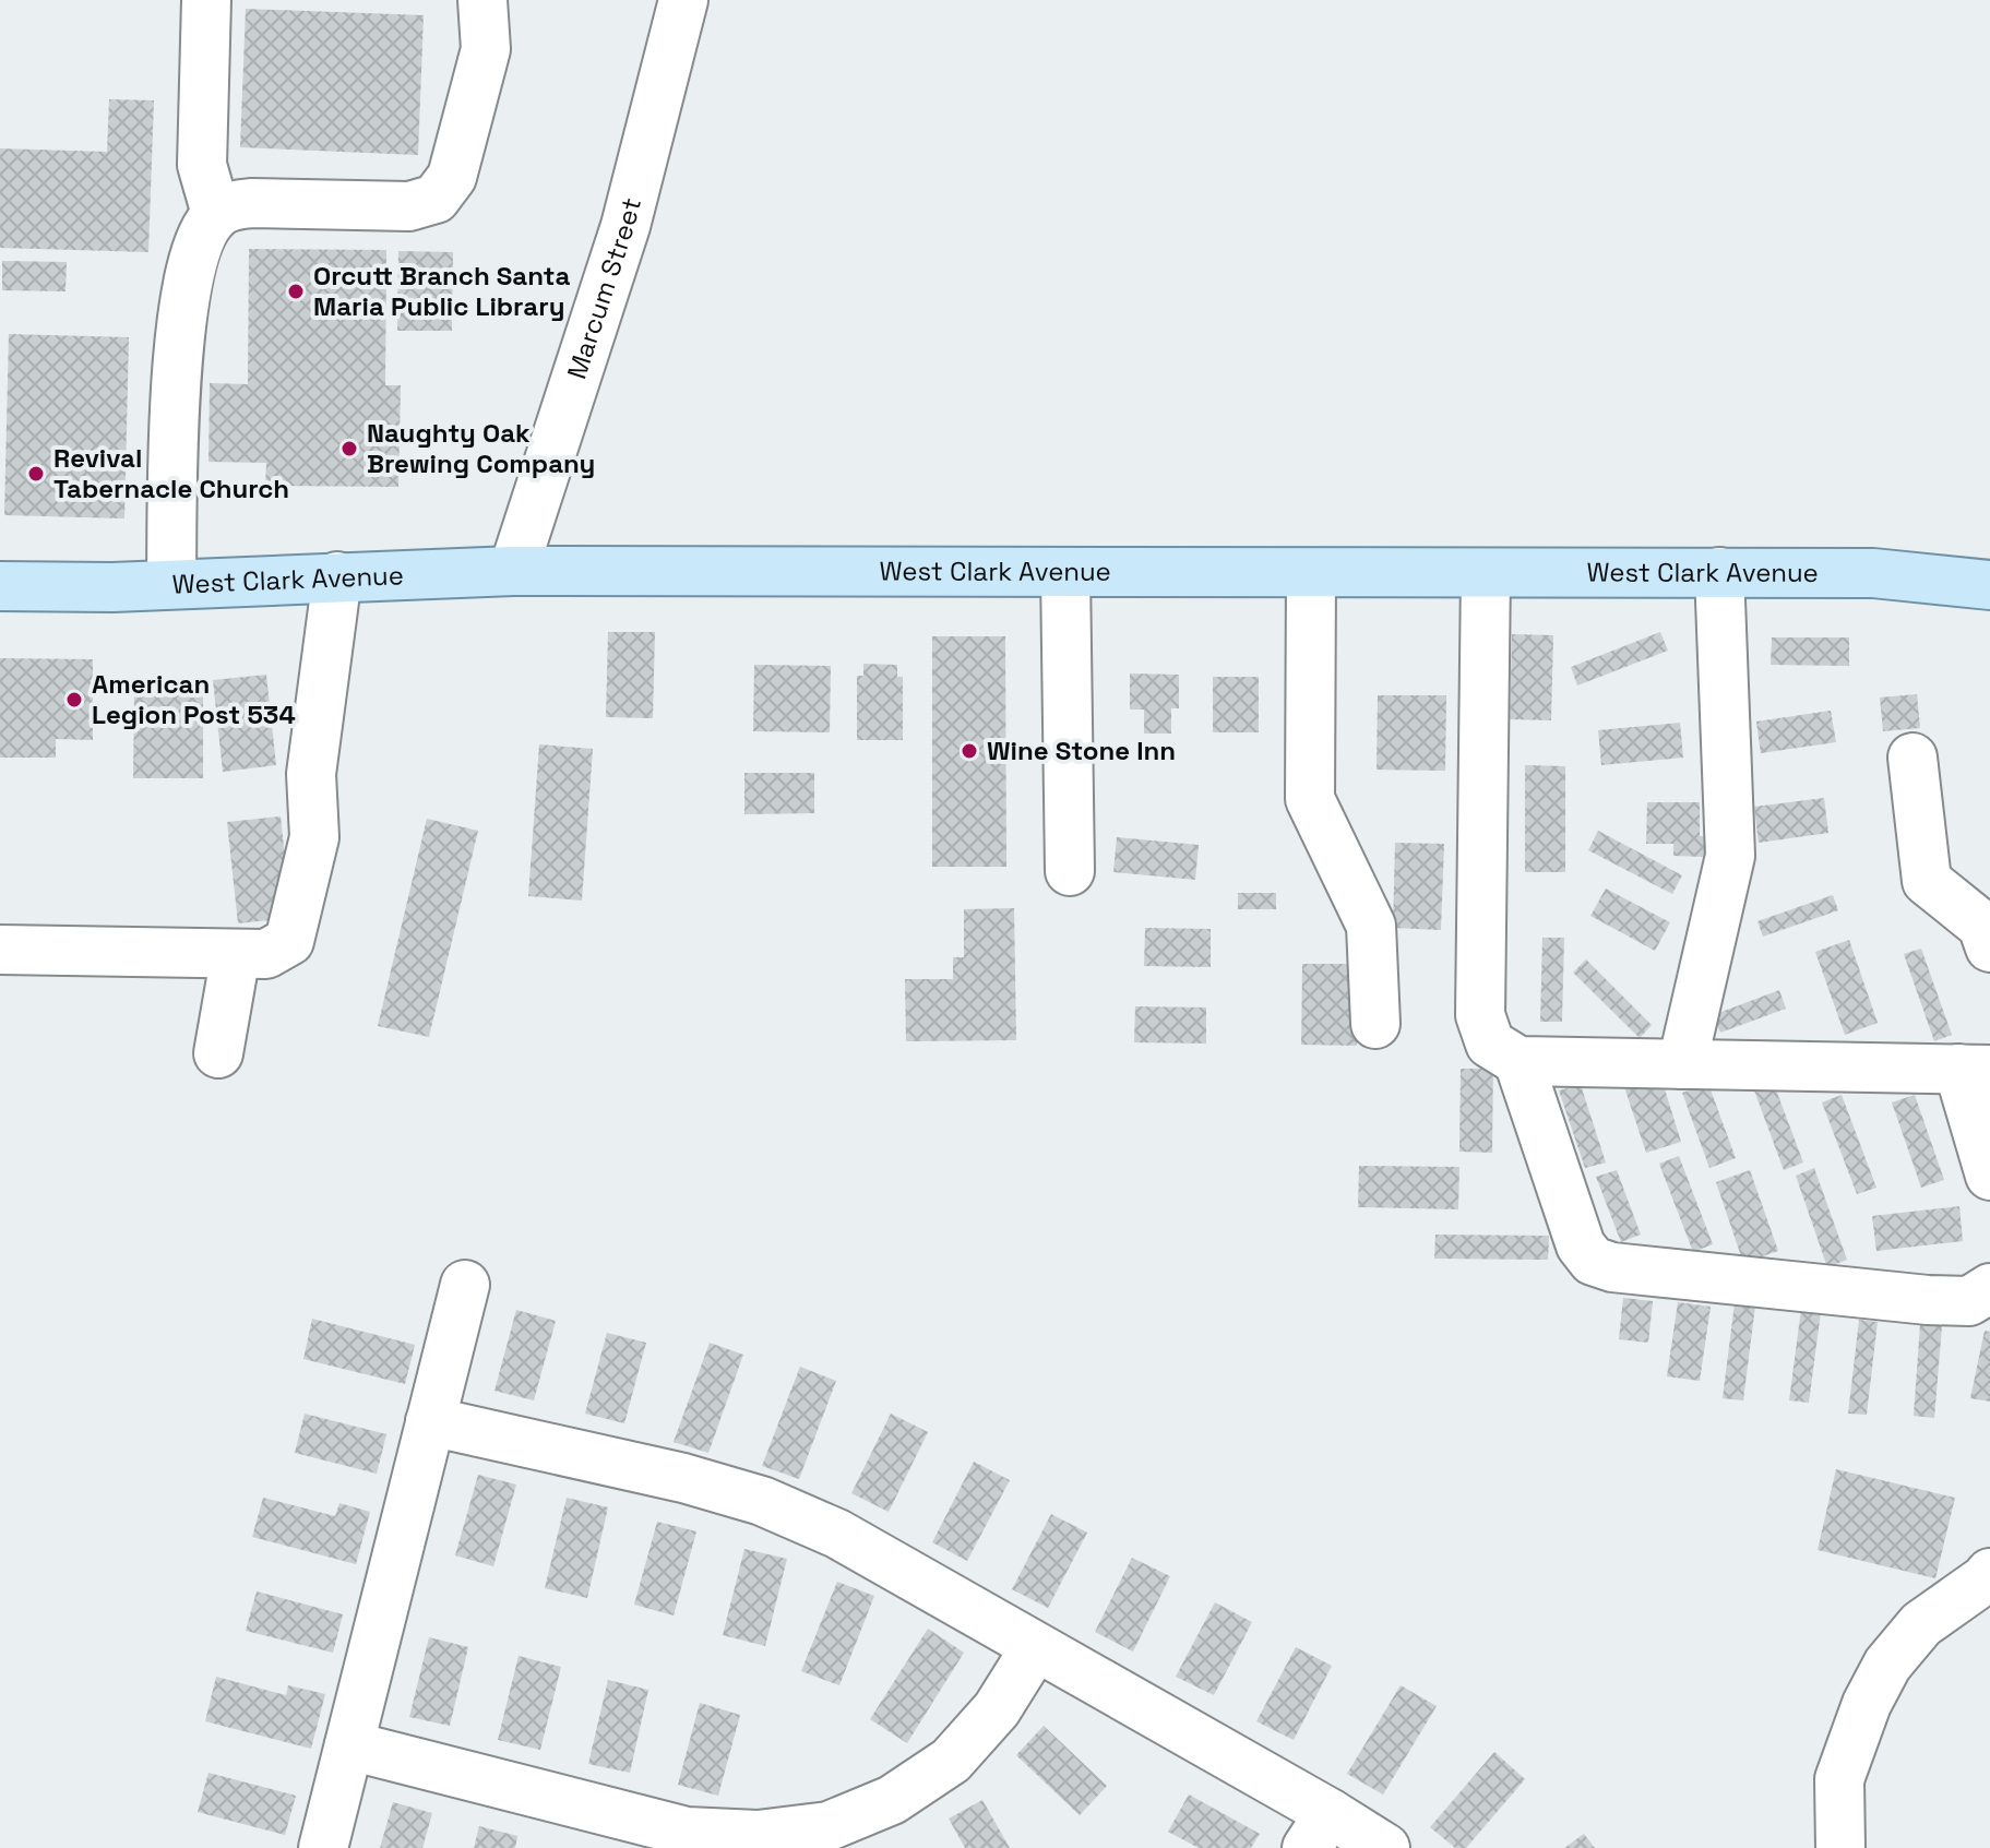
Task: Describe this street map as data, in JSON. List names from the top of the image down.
{
  "streets": {
    "main road": ["West Clark Avenue"],
    "street": ["Marcum Street"]
  },
  "crossings": [
    ["Marcum Street", "West Clark Avenue"]
  ],
  "places": [
    "Orcutt Branch Santa Maria Public Library",
    "Naughty Oak Brewing Company",
    "Revival Tabernacle Church",
    "American Legion Post 534",
    "Wine Stone Inn"
  ]
}
